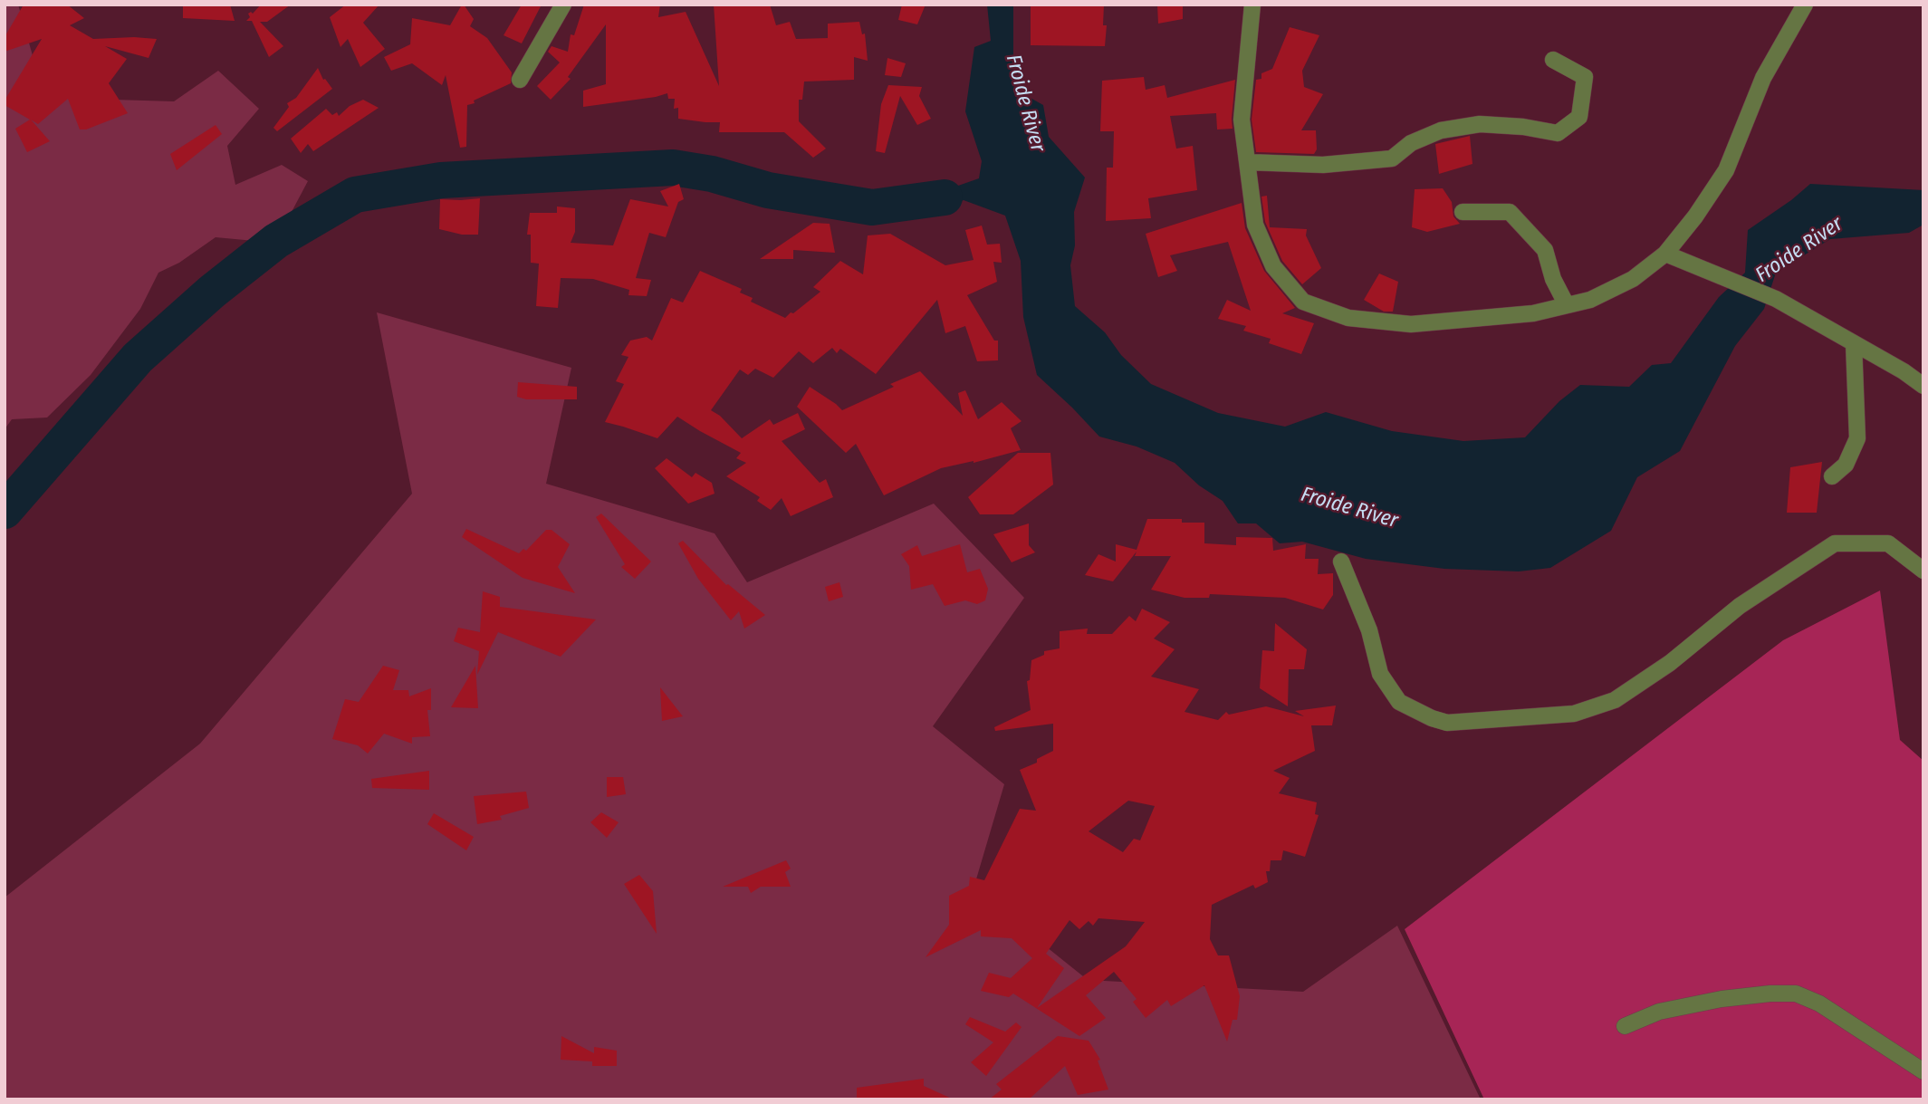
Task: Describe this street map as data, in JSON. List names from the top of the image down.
{
  "water": ["Froide River"]
}
